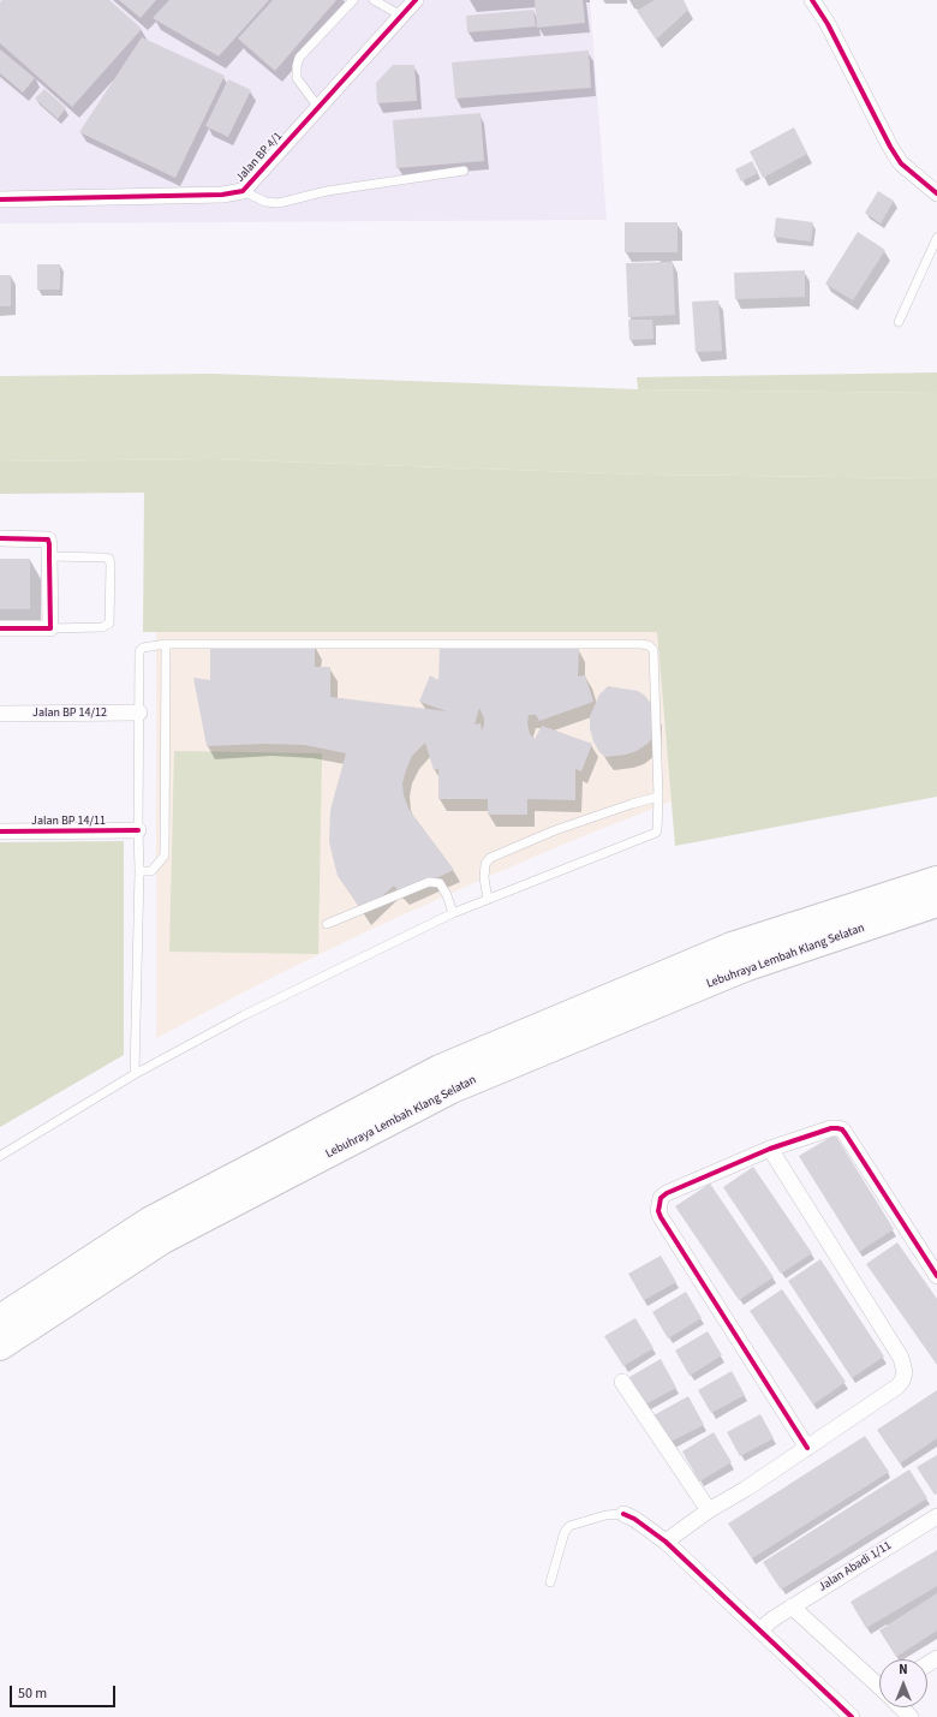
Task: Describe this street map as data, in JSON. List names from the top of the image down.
{
  "streets": {
    "highway": ["Lebuhraya Lembah Klang Selatan"],
    "street": [
      "Jalan BP 4/1",
      "Jalan BP 14/12",
      "Jalan BP 14/11",
      "Jalan Abadi 1/11"
    ]
  },
  "scale_bar": "50 m",
  "north": "top"
}
